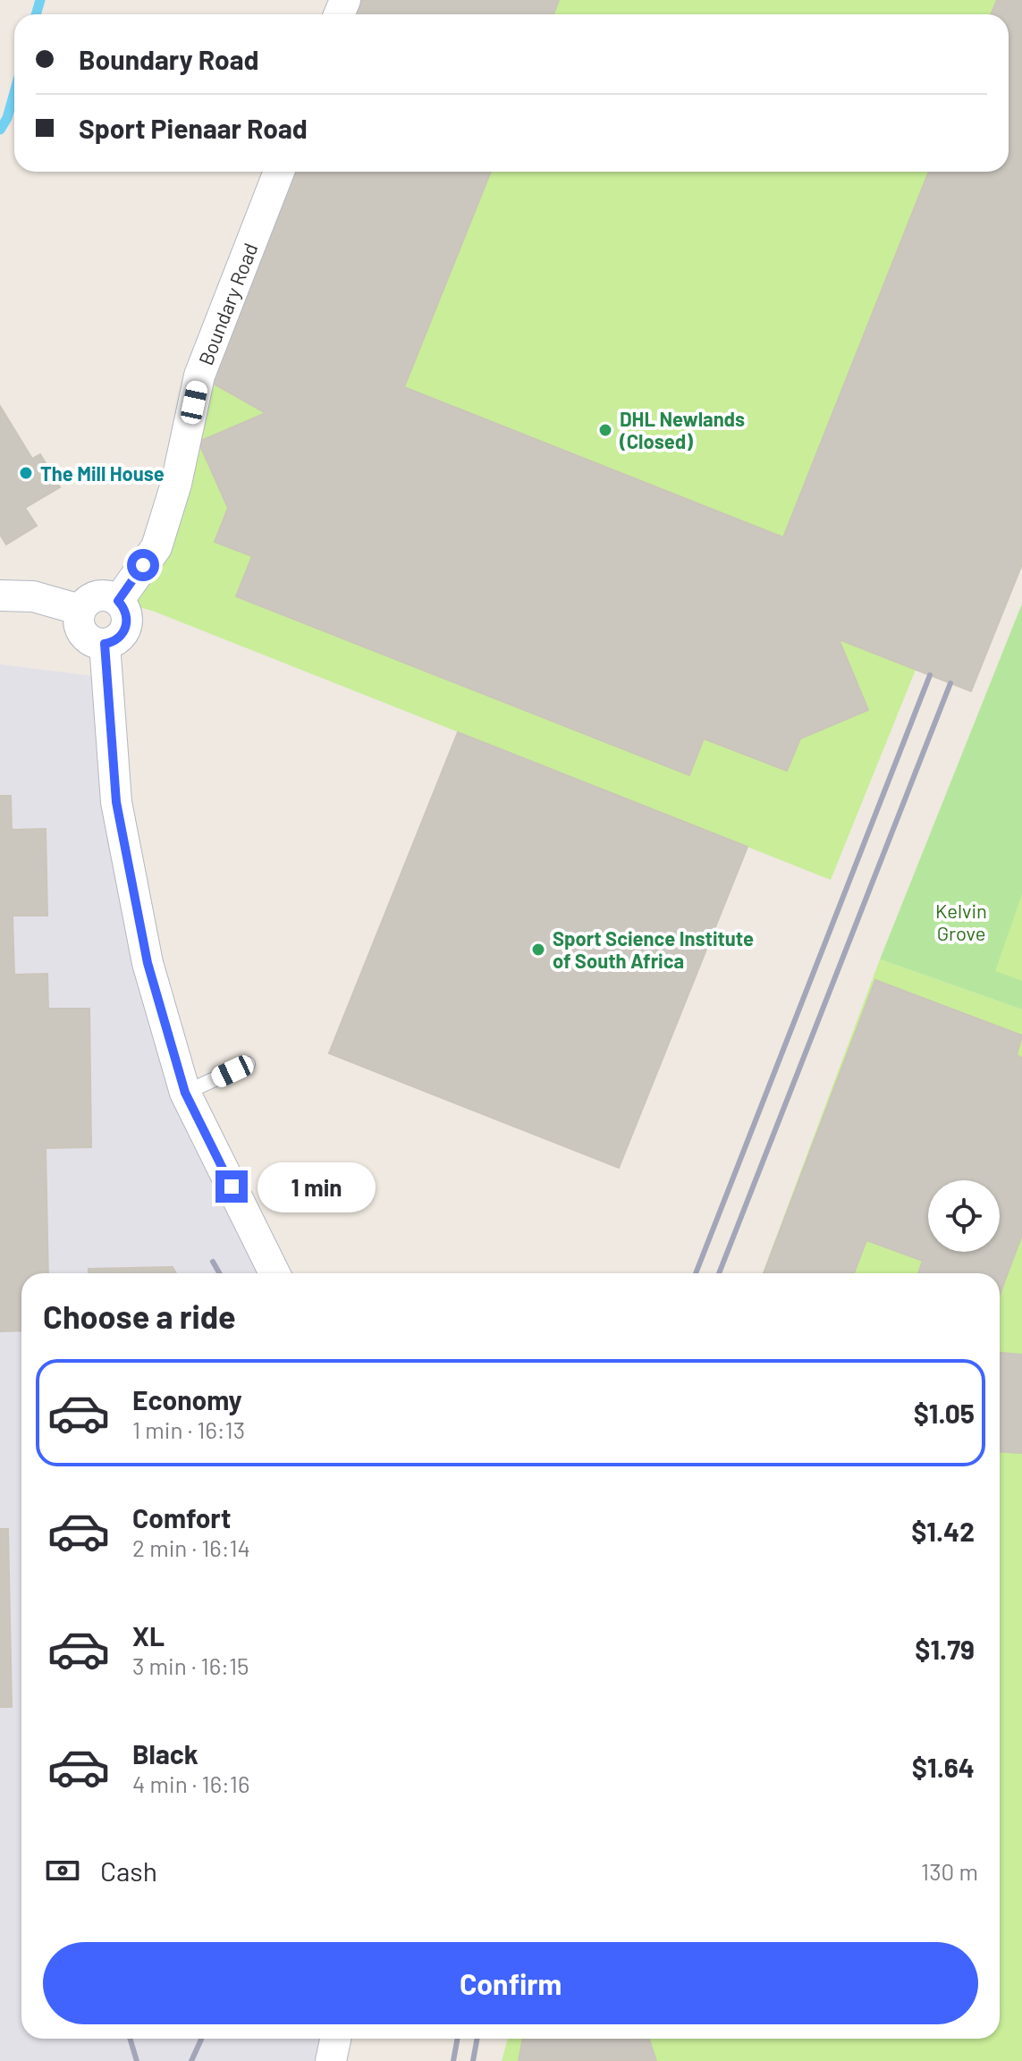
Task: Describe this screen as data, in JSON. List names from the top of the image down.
{
  "streets": {
    "street": ["Boundary Road"]
  },
  "parks": ["Kelvin Grove"],
  "places": ["DHL Newlands (Closed)", "The Mill House", "Sport Science Institute of South Africa"],
  "page": {
    "banner": ["Boundary Road", "Sport Pienaar Road"],
    "bubble": "1 min",
    "heading": "Choose a ride",
    "list": [
      {
        "name": "Economy",
        "note": "1 min · 16:13",
        "value": "$1.05"
      },
      {
        "name": "Comfort",
        "note": "2 min · 16:14",
        "value": "$1.42"
      },
      {
        "name": "XL",
        "note": "3 min · 16:15",
        "value": "$1.79"
      },
      {
        "name": "Black",
        "note": "4 min · 16:16",
        "value": "$1.64"
      }
    ],
    "pay": ["Cash", "130 m"],
    "buttons": "Confirm"
  }
}
